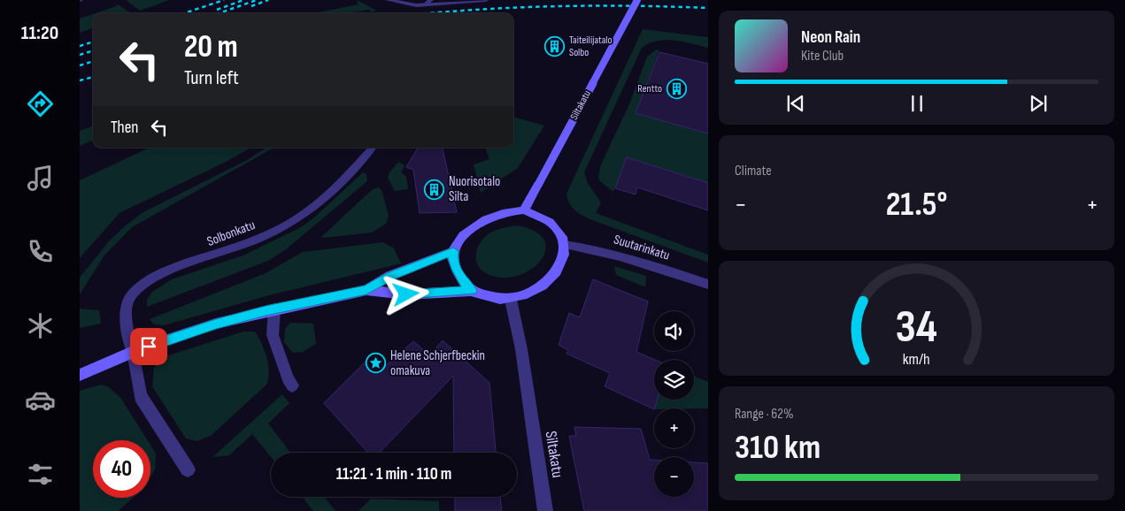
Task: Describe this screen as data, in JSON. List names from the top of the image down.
{
  "streets": {
    "street": ["Siltakatu", "Solbonkatu", "Suutarinkatu"]
  },
  "crossings": [
    ["Siltakatu", "Suutarinkatu"]
  ],
  "places": {
    "building": ["Taiteilijatalo Solbo", "Rentto", "Nuorisotalo Silta"],
    "place": ["Helene Schjerfbeckin omakuva"]
  },
  "page": {
    "tabs": "11:20",
    "turn": ["20 m", "Turn left"],
    "song": ["Neon Rain", "Kite Club"],
    "then": "Then",
    "tile": [
      "Climate",
      ["Range · 62%", "310 km"]
    ],
    "heat": ["−", "21.5°", "+"],
    "map_buttons": ["+", "−"],
    "limit": "40",
    "trip": "11:21 · 1 min · 110 m",
    "gauge": ["34", "km/h"]
  }
}
